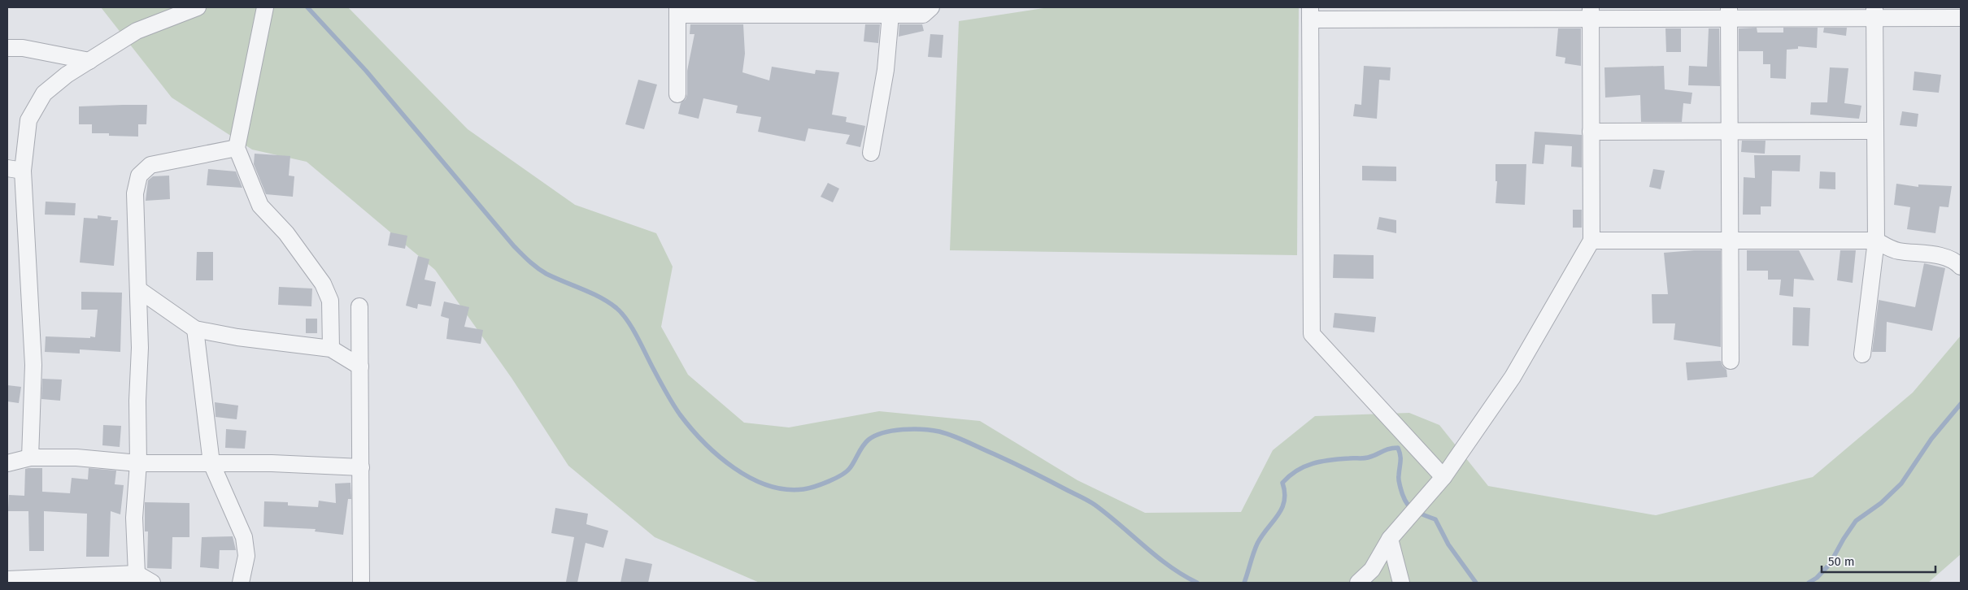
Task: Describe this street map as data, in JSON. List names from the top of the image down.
{
  "scale_bar": "50 m"
}
